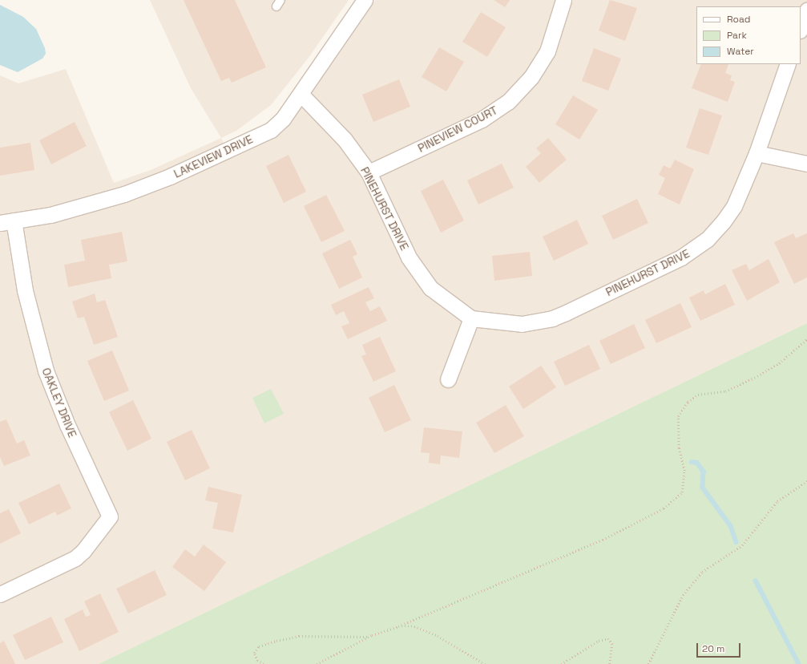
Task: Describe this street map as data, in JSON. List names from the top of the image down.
{
  "streets": {
    "street": [
      "PINEVIEW COURT",
      "LAKEVIEW DRIVE",
      "PINEHURST DRIVE",
      "OAKLEY DRIVE"
    ]
  },
  "crossings": [
    ["PINEVIEW COURT", "PINEHURST DRIVE"],
    ["LAKEVIEW DRIVE", "PINEHURST DRIVE"],
    ["LAKEVIEW DRIVE", "OAKLEY DRIVE"]
  ],
  "legend": ["Road", "Park", "Water"],
  "scale_bar": "20 m"
}
